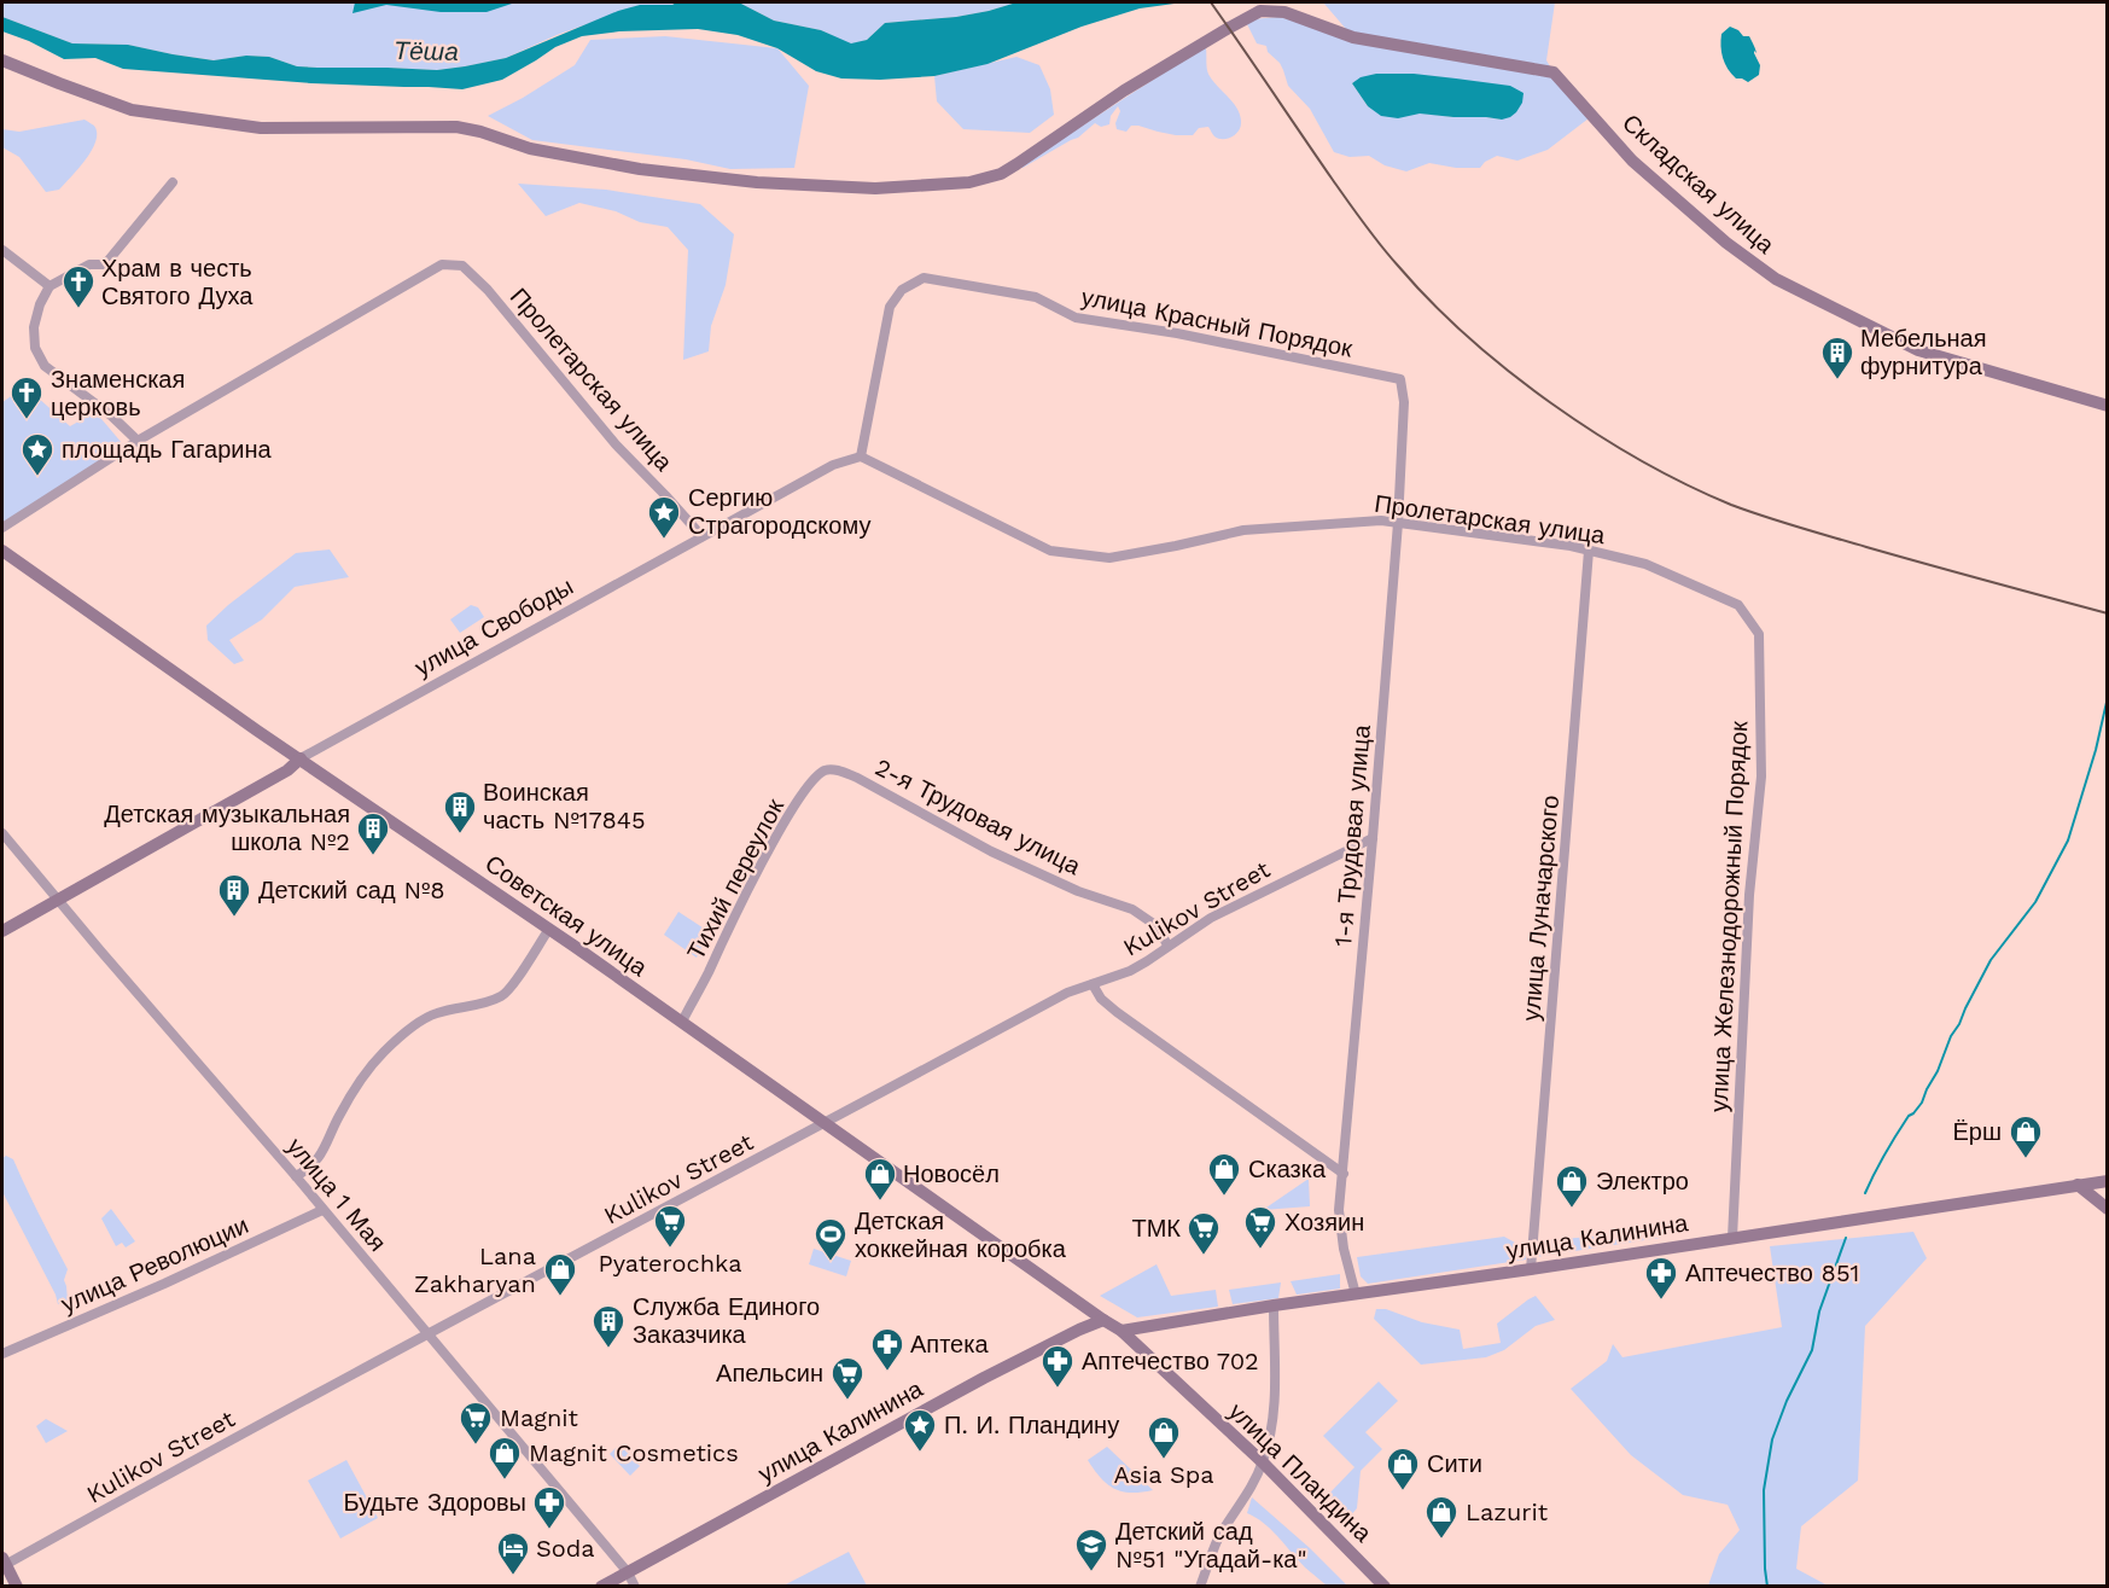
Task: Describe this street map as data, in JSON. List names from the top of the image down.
{
  "streets": {
    "street": [
      "Складская улица",
      "улица Красный Порядок",
      "Пролетарская улица",
      "улица Свободы",
      "2-я Трудовая улица",
      "1-я Трудовая улица",
      "Тихий переулок",
      "Kulikov Street",
      "улица Луначарского",
      "Советская улица",
      "улица Железнодорожный Порядок",
      "улица 1 Мая",
      "улица Калинина",
      "улица Революции",
      "улица Пландина"
    ]
  },
  "crossings": [
    ["улица Красный Порядок", "Пролетарская улица"],
    ["улица Красный Порядок", "улица Свободы"],
    ["улица Красный Порядок", "1-я Трудовая улица"],
    ["Пролетарская улица", "улица Свободы"],
    ["Пролетарская улица", "1-я Трудовая улица"],
    ["Пролетарская улица", "улица Луначарского"],
    ["Пролетарская улица", "улица Железнодорожный Порядок"],
    ["улица Свободы", "Советская улица"],
    ["улица Свободы", "улица 1 Мая"],
    ["2-я Трудовая улица", "Тихий переулок"],
    ["2-я Трудовая улица", "Kulikov Street"],
    ["1-я Трудовая улица", "Kulikov Street"],
    ["1-я Трудовая улица", "улица Калинина"],
    ["Тихий переулок", "Советская улица"],
    ["Kulikov Street", "Советская улица"],
    ["Kulikov Street", "улица 1 Мая"],
    ["улица Луначарского", "улица Калинина"],
    ["Советская улица", "улица Калинина"],
    ["Советская улица", "улица Пландина"],
    ["улица Железнодорожный Порядок", "улица Калинина"],
    ["улица 1 Мая", "улица Калинина"],
    ["улица 1 Мая", "улица Революции"],
    ["улица Калинина", "улица Пландина"]
  ],
  "water": ["Тёша"],
  "places": {
    "church": ["Храм в честь Святого Духа", "Знаменская церковь"],
    "building": [
      "Мебельная фурнитура",
      "Воинская часть №17845",
      "Детская музыкальная школа №2",
      "Детский сад №8",
      "Служба Единого Заказчика"
    ],
    "place": ["площадь Гагарина", "Сергию Страгородскому", "П. И. Пландину"],
    "shop": [
      "Ёрш",
      "Сказка",
      "Новосёл",
      "Электро",
      "Lana Zakharyan",
      "Asia Spa",
      "Magnit Cosmetics",
      "Сити",
      "Lazurit"
    ],
    "supermarket": [
      "Pyaterochka",
      "Хозяин",
      "ТМК",
      "Апельсин",
      "Magnit"
    ],
    "sports": ["Детская хоккейная коробка"],
    "pharmacy": [
      "Аптечество 851",
      "Аптека",
      "Аптечество 702",
      "Будьте Здоровы"
    ],
    "school or university": ["Детский сад №51 \"Угадай-ка\""],
    "hotel": ["Soda"]
  }
}
